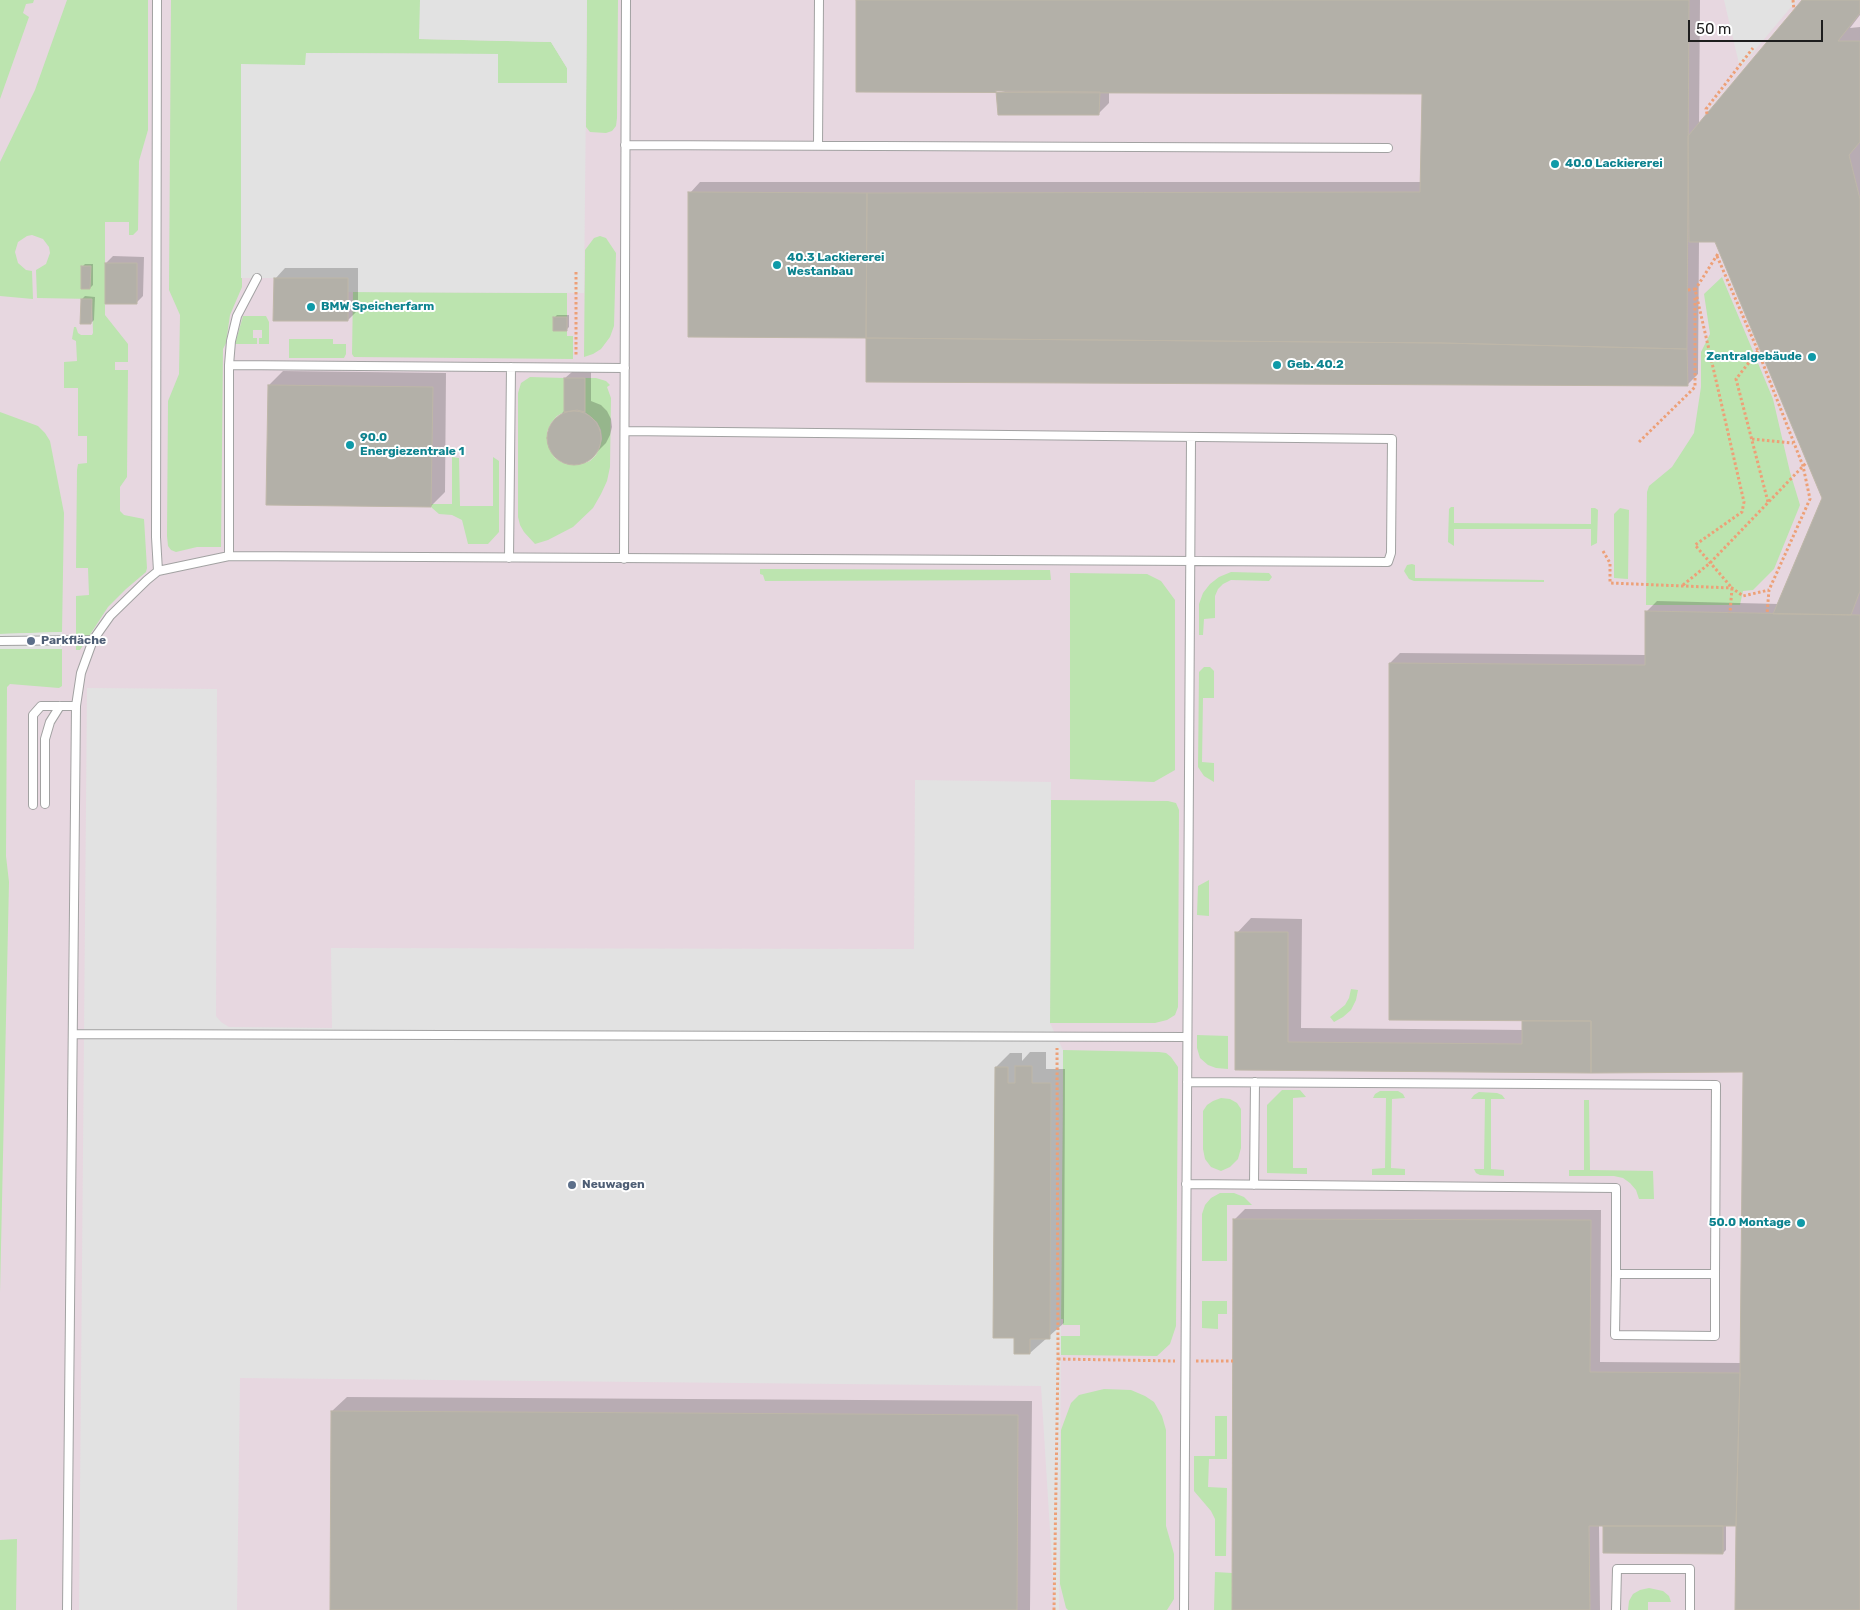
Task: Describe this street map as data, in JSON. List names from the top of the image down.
{
  "places": [
    "40.0 Lackiererei",
    "40.3 Lackiererei Westanbau",
    "BMW Speicherfarm",
    "Zentralgebäude",
    "Geb. 40.2",
    "90.0 Energiezentrale 1",
    "Parkfläche",
    "Neuwagen",
    "50.0 Montage"
  ],
  "scale_bar": "50 m"
}
